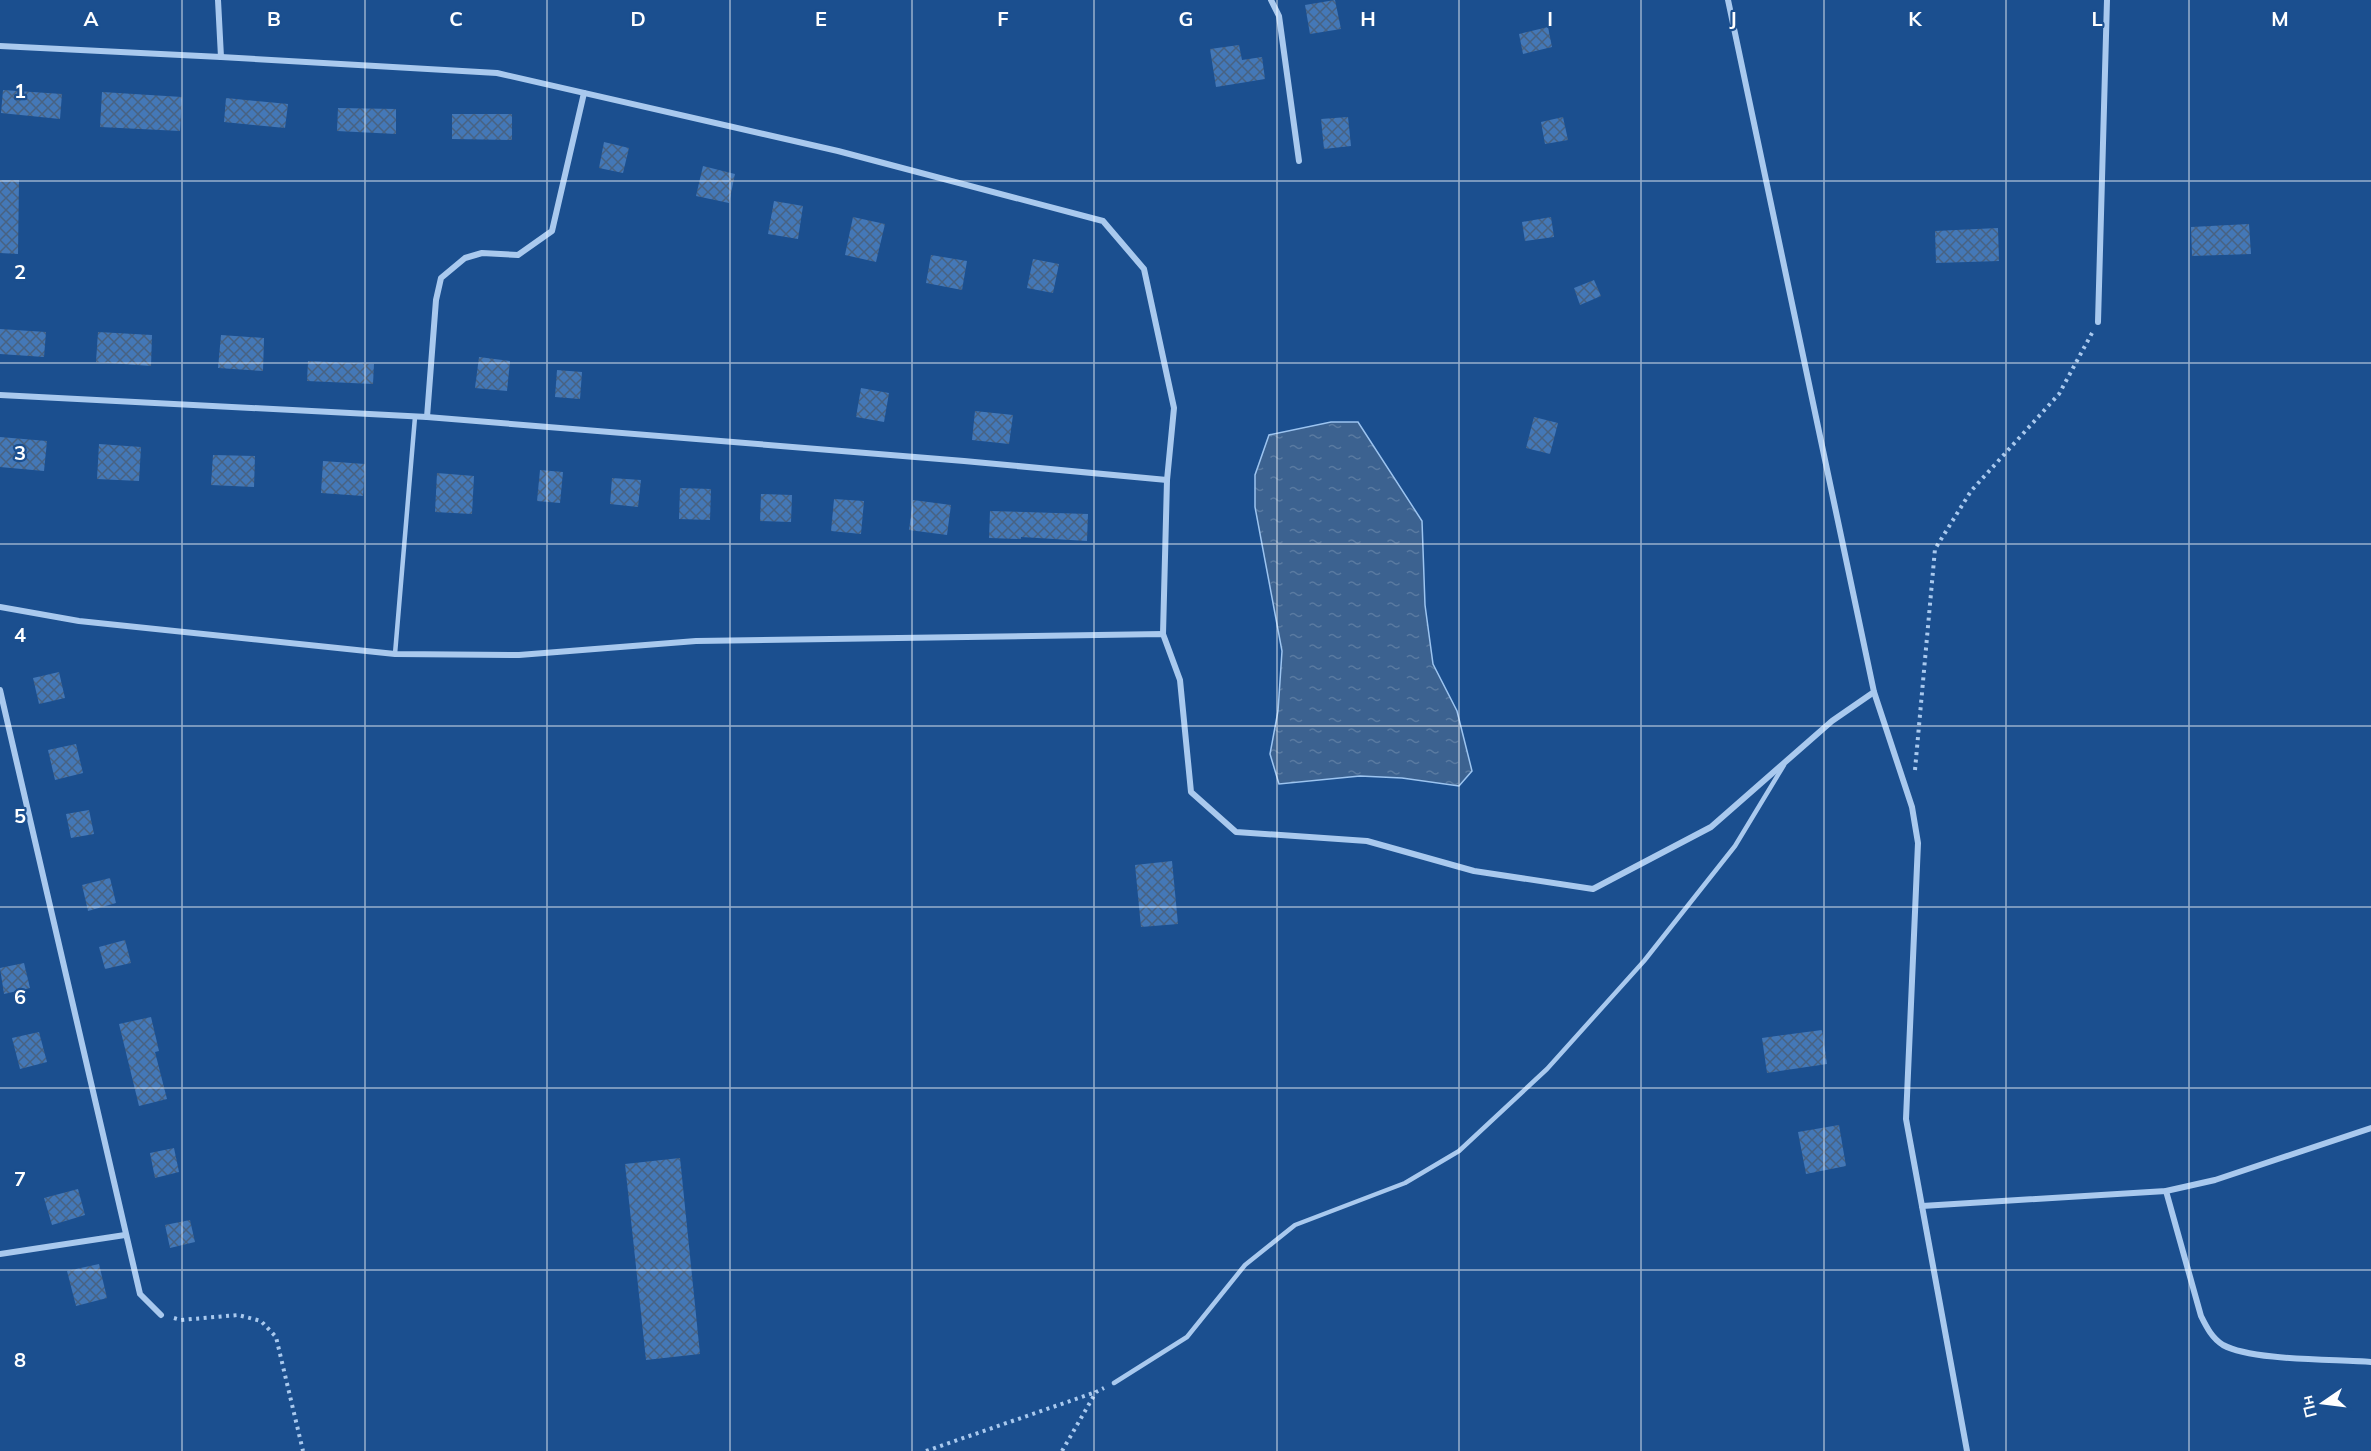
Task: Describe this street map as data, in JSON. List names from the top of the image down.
{
  "north": "left",
  "grid": {
    "columns": [
      "A",
      "B",
      "C",
      "D",
      "E",
      "F",
      "G",
      "H",
      "I",
      "J",
      "K",
      "L",
      "M"
    ],
    "rows": [
      "1",
      "2",
      "3",
      "4",
      "5",
      "6",
      "7",
      "8"
    ]
  }
}
